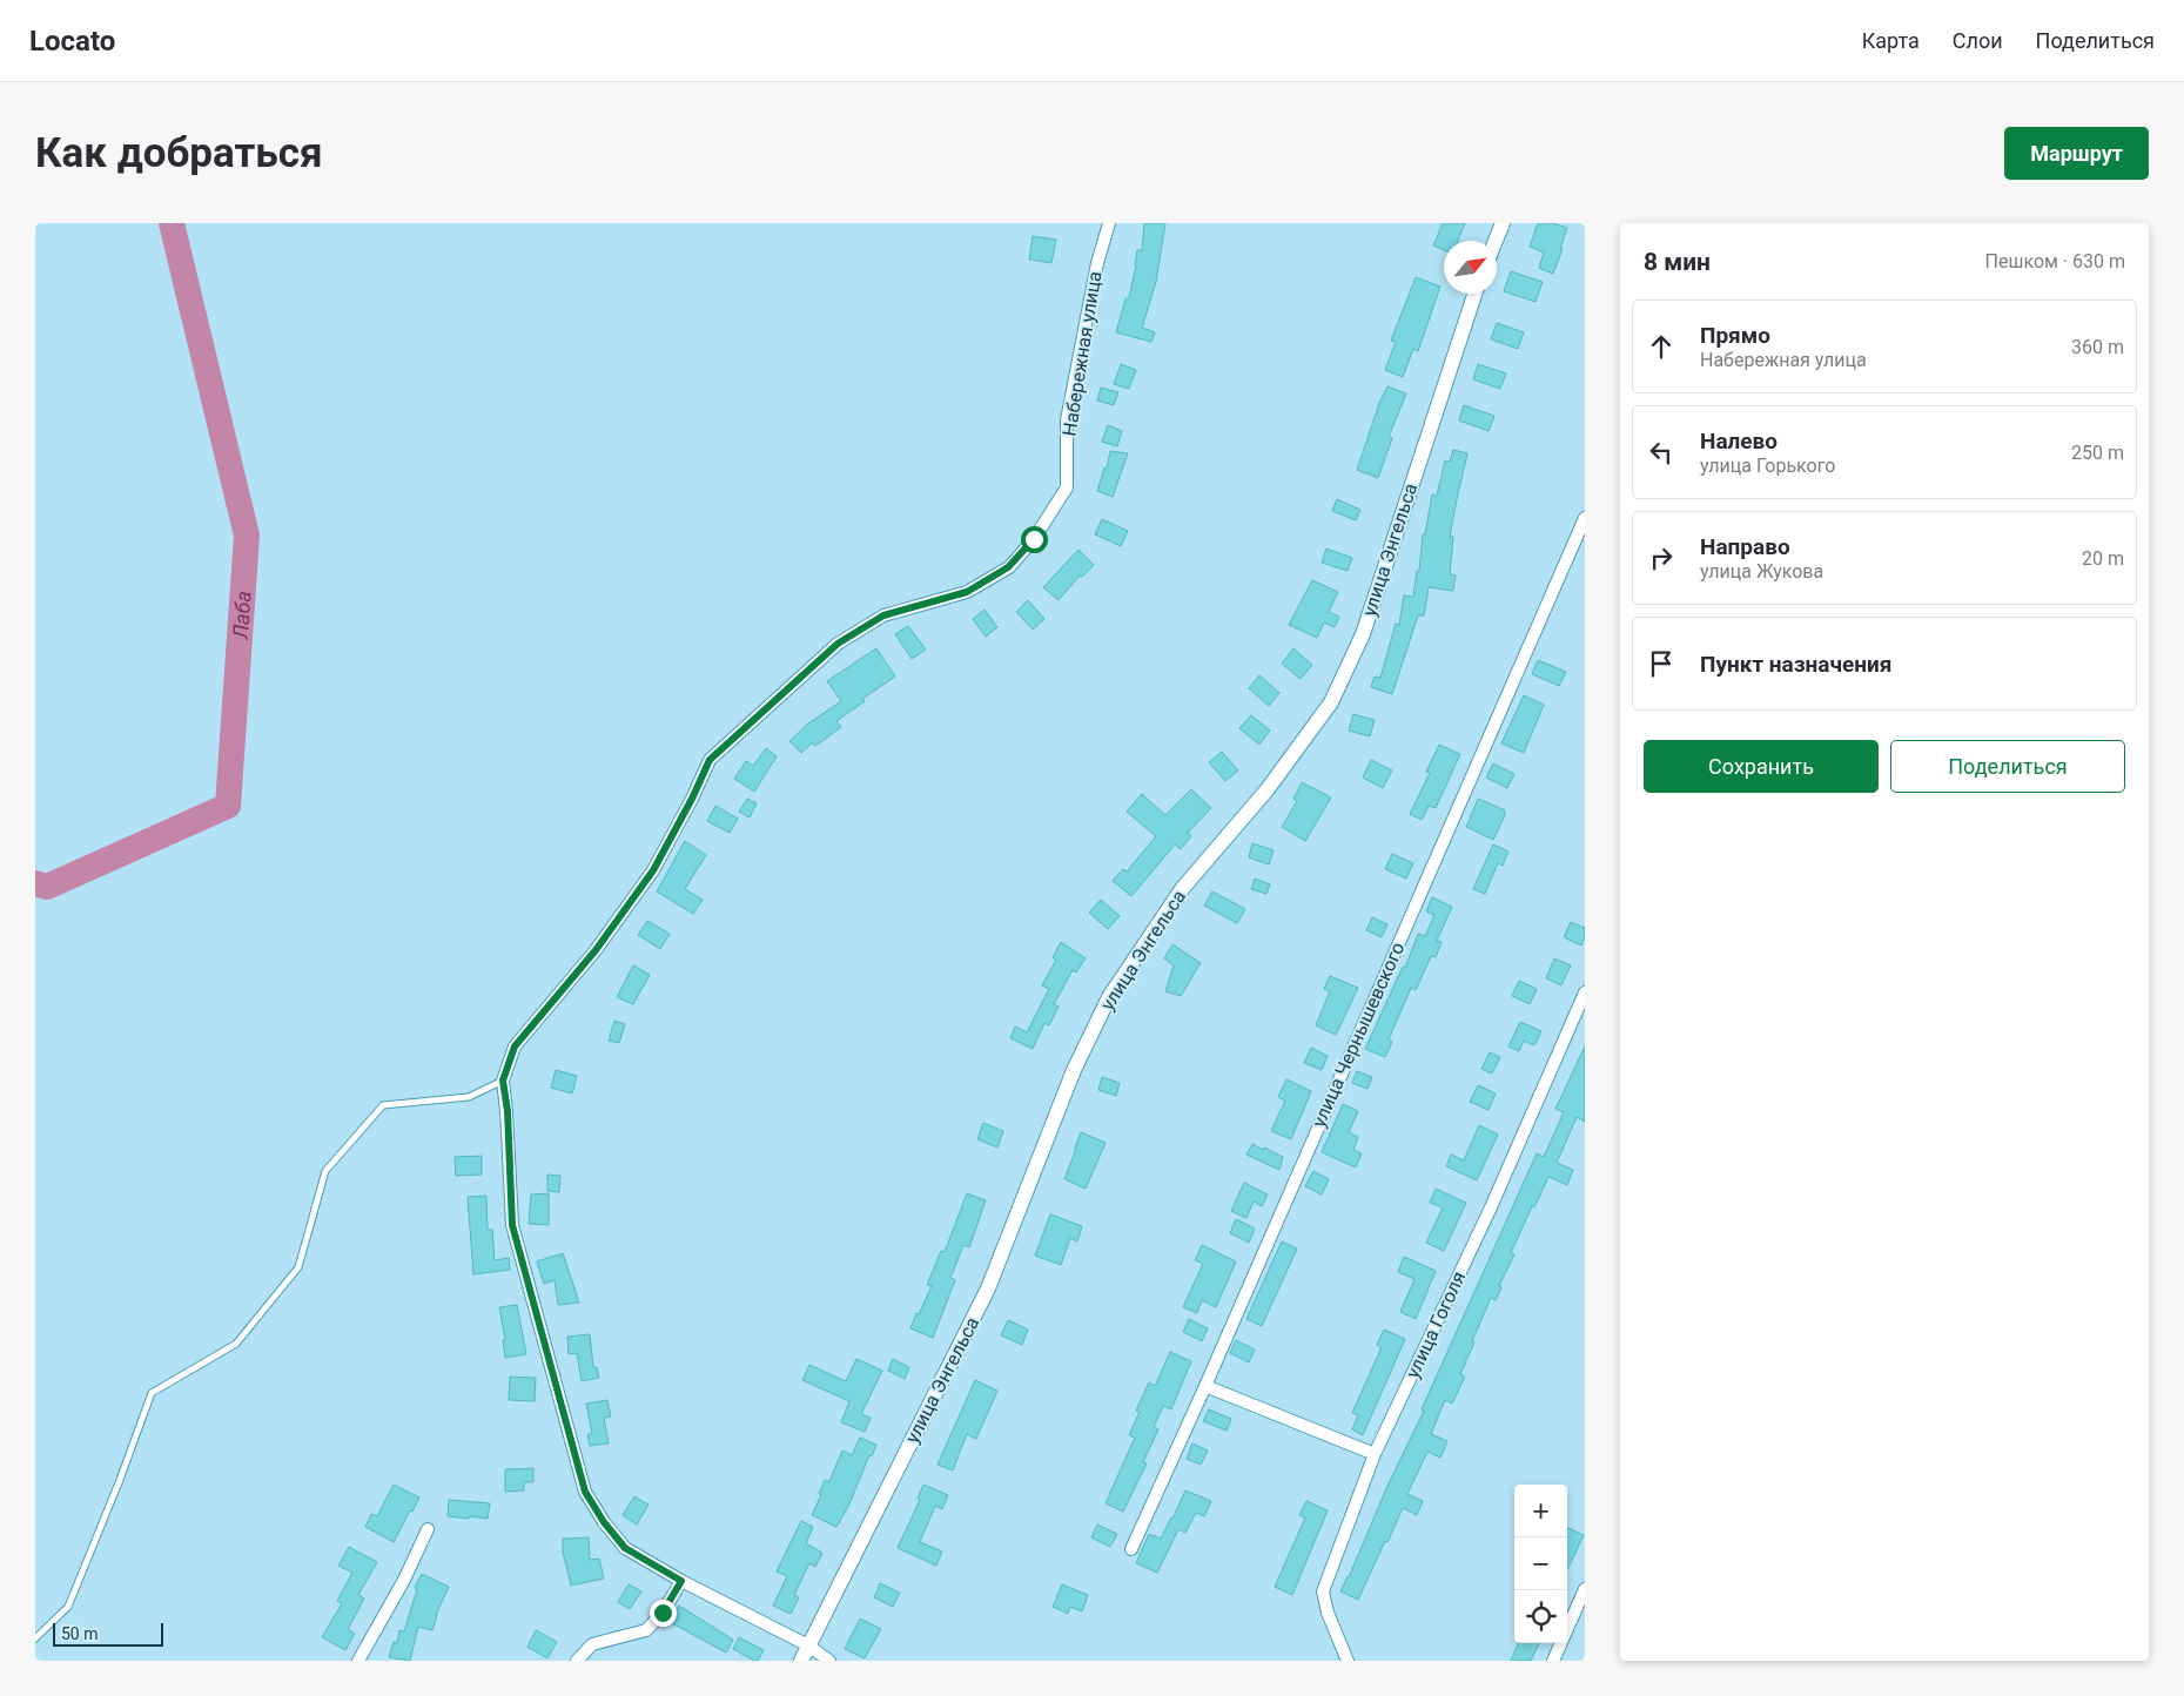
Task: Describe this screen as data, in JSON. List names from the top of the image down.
{
  "streets": {
    "street": [
      "Набережная улица",
      "улица Энгельса",
      "улица Чернышевского",
      "улица Гоголя"
    ]
  },
  "water": ["Лаба"],
  "scale_bar": "50 m",
  "north": "top right",
  "page": {
    "header": "Locato",
    "nav": ["Карта", "Слои", "Поделиться"],
    "buttons": [
      "Маршрут",
      ["Сохранить", "Поделиться"]
    ],
    "title": "Как добраться",
    "heading": ["8 мин", "Пешком · 630 m"],
    "list": [
      ["Прямо", "Набережная улица", "360 m"],
      ["Налево", "улица Горького", "250 m"],
      ["Направо", "улица Жукова", "20 m"],
      "Пункт назначения"
    ],
    "map_buttons": ["+", "−"],
    "scale": "50 m"
  }
}
